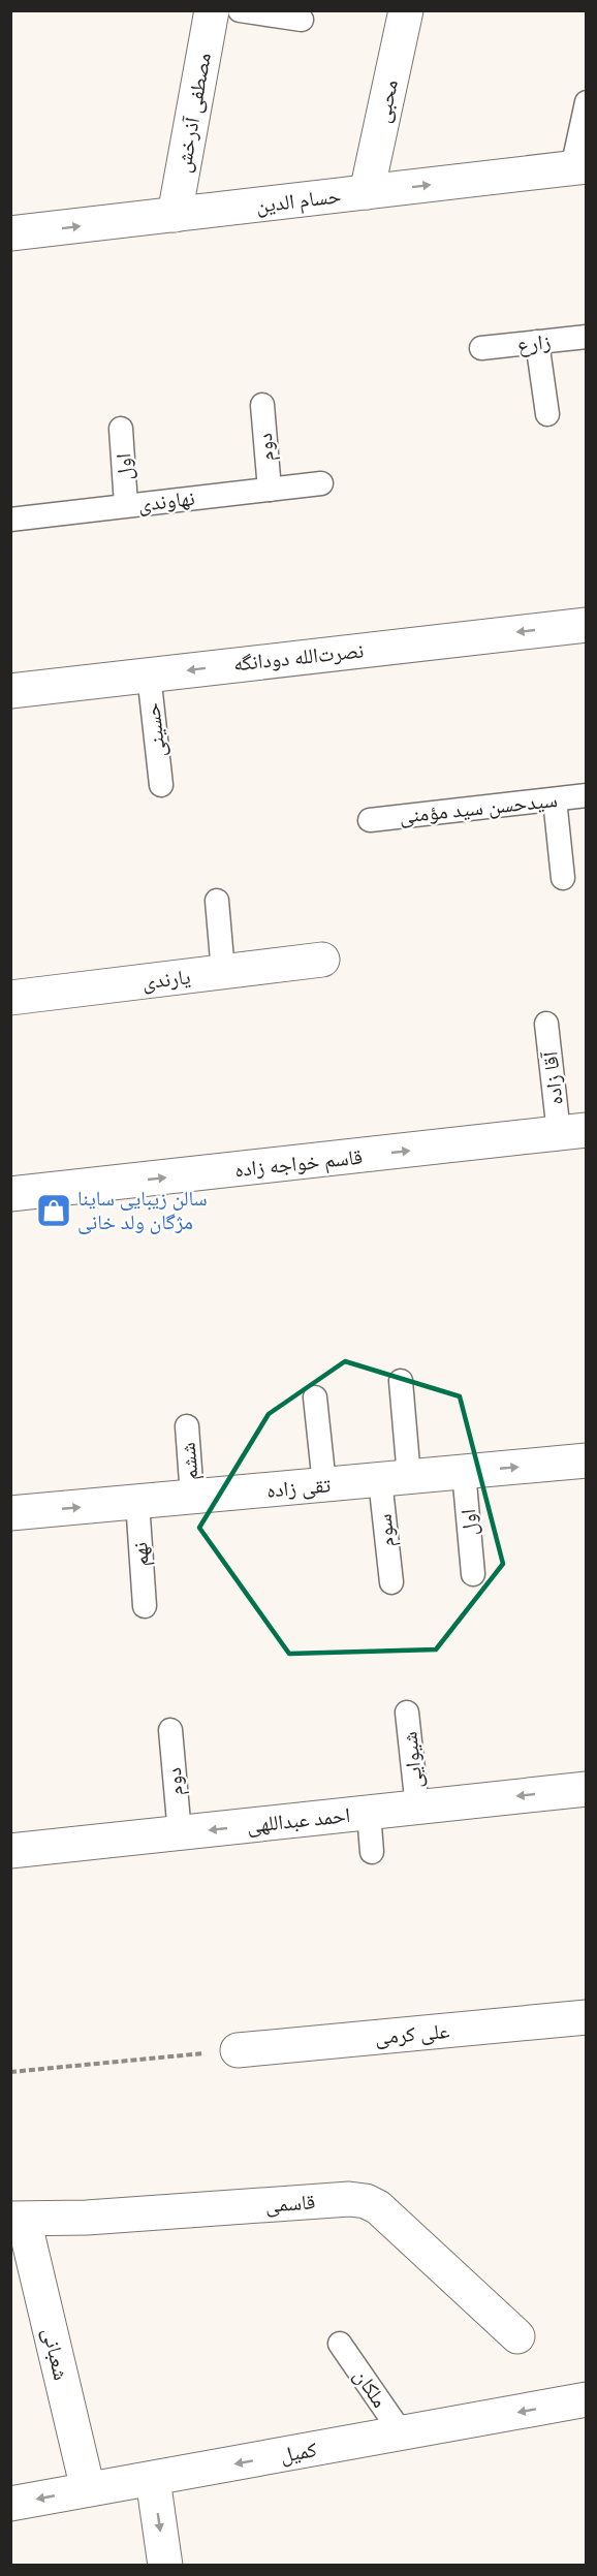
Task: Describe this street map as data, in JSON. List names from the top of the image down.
{
  "streets": {
    "street": [
      "محبی",
      "مصطفی آذرخش",
      "حسام الدین",
      "نصرت‌الله دودانگه",
      "یارندی",
      "قاسم خواجه زاده",
      "تقی زاده",
      "احمد عبداللهی",
      "علی کرمی",
      "قاسمی",
      "شعبانی",
      "کمیل"
    ],
    "lane": [
      "زارع",
      "دوم",
      "اول",
      "نهاوندی",
      "حسینی",
      "سیدحسن سید مؤمنی",
      "آقا زاده",
      "ششم",
      "سوم",
      "نهم",
      "شیوایی",
      "ملکان"
    ]
  },
  "crossings": [
    ["محبی", "حسام الدین"],
    ["مصطفی آذرخش", "حسام الدین"],
    ["دوم", "نهاوندی"],
    ["دوم", "احمد عبداللهی"],
    ["اول", "نهاوندی"],
    ["اول", "تقی زاده"],
    ["نصرت‌الله دودانگه", "حسینی"],
    ["آقا زاده", "قاسم خواجه زاده"],
    ["ششم", "تقی زاده"],
    ["تقی زاده", "سوم"],
    ["تقی زاده", "نهم"],
    ["شیوایی", "احمد عبداللهی"],
    ["قاسمی", "شعبانی"],
    ["شعبانی", "کمیل"],
    ["ملکان", "کمیل"]
  ],
  "one_way": [
    "حسام الدین",
    "نصرت‌الله دودانگه",
    "قاسم خواجه زاده",
    "تقی زاده",
    "احمد عبداللهی",
    "کمیل"
  ],
  "places": {
    "shop": ["سالن زیبایی ساینا مژگان ولد خانی"]
  }
}
